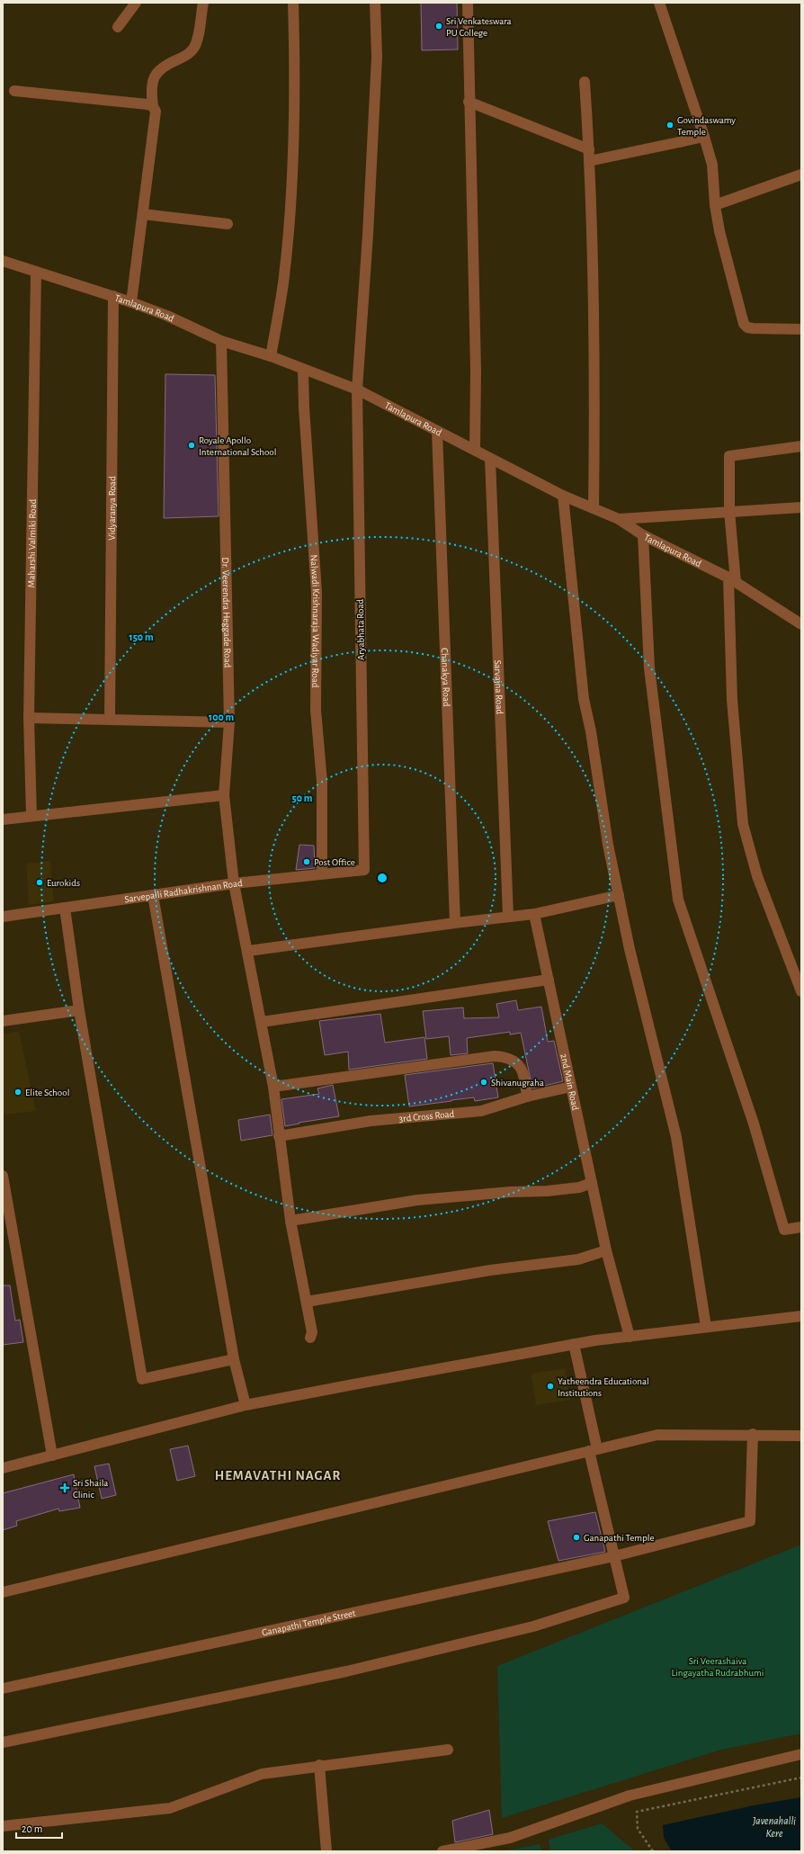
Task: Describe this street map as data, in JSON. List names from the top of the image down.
{
  "streets": {
    "street": [
      "Tamlapura Road",
      "Vidyaranya Road",
      "Maharshi Valmiki Road",
      "Dr. Veerendra Heggade Road",
      "Nalwadi Krishnaraja Wadiyar Road",
      "Aryabhata Road",
      "Chanakya Road",
      "Sarvajna Road",
      "Sarvepalli Radhakrishnan Road",
      "2nd Main Road",
      "3rd Cross Road",
      "Ganapathi Temple Street"
    ]
  },
  "crossings": [
    ["Tamlapura Road", "Vidyaranya Road"],
    ["Tamlapura Road", "Maharshi Valmiki Road"],
    ["Tamlapura Road", "Dr. Veerendra Heggade Road"],
    ["Tamlapura Road", "Nalwadi Krishnaraja Wadiyar Road"],
    ["Tamlapura Road", "Aryabhata Road"],
    ["Tamlapura Road", "Chanakya Road"],
    ["Tamlapura Road", "Sarvajna Road"],
    ["Dr. Veerendra Heggade Road", "Sarvepalli Radhakrishnan Road"],
    ["Dr. Veerendra Heggade Road", "3rd Cross Road"],
    ["Nalwadi Krishnaraja Wadiyar Road", "Sarvepalli Radhakrishnan Road"],
    ["Aryabhata Road", "Sarvepalli Radhakrishnan Road"],
    ["2nd Main Road", "3rd Cross Road"]
  ],
  "districts": ["HEMAVATHI NAGAR"],
  "water": ["Javenahalli Kere"],
  "parks": ["Sri Veerashaiva Lingayatha Rudrabhumi"],
  "places": {
    "other": [
      "Sri Venkateswara PU College",
      "Govindaswamy Temple",
      "Royale Apollo International School",
      "Post Office",
      "Eurokids",
      "Shivanugraha",
      "Elite School",
      "Yatheendra Educational Institutions",
      "Ganapathi Temple"
    ],
    "health": ["Sri Shaila Clinic"]
  },
  "scale_bar": "20 m",
  "rings": ["150 m", "100 m", "50 m"]
}
